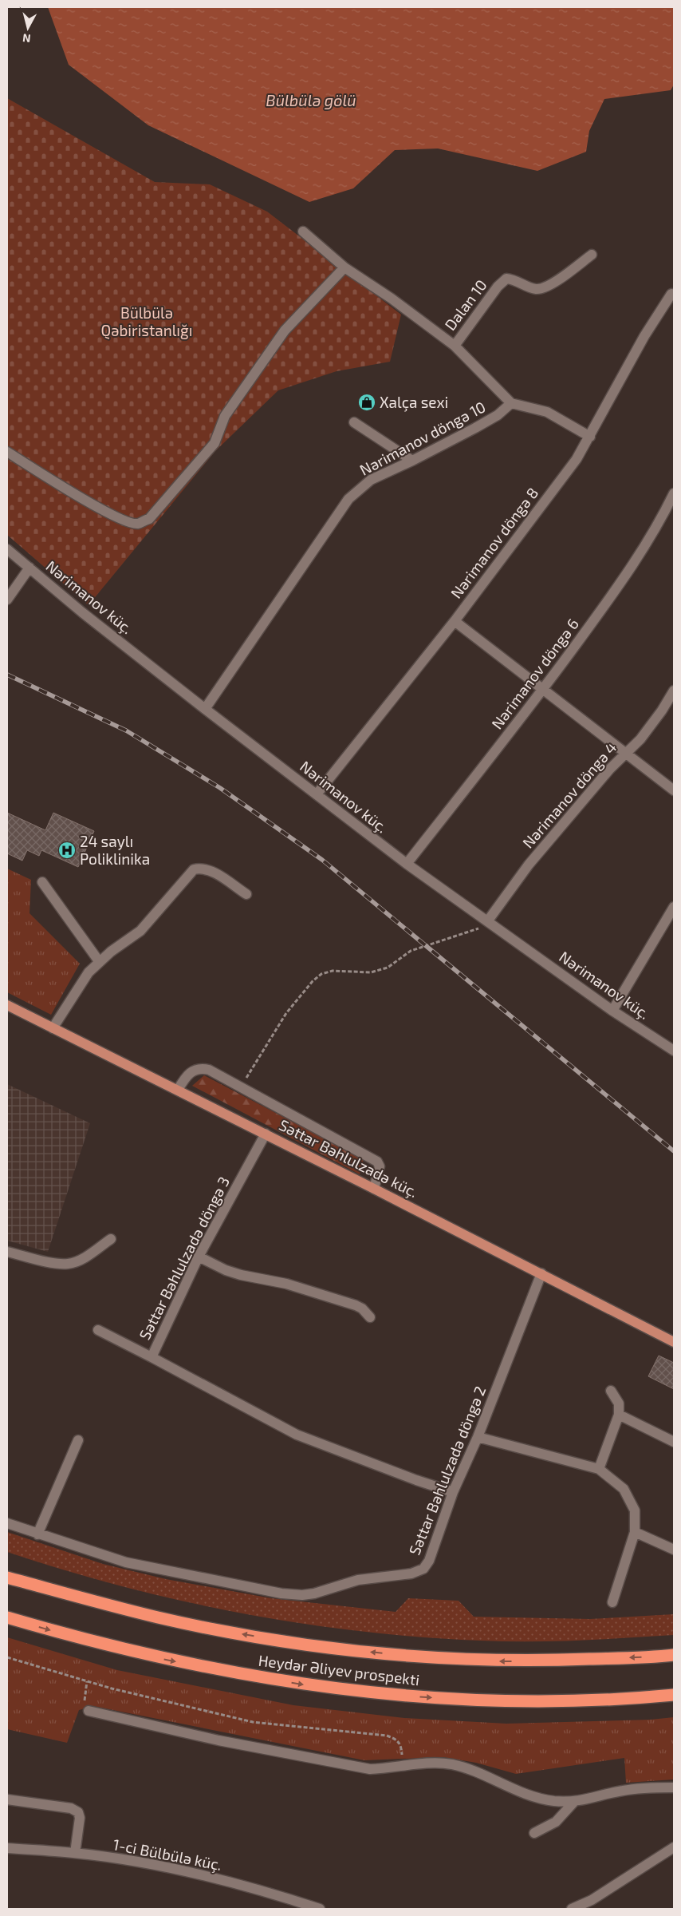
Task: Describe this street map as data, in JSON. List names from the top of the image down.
{
  "streets": {
    "highway": ["Heydər Əliyev prospekti"],
    "main road": ["Səttar Bəhlulzadə küç."],
    "street": [
      "Dalan 10",
      "Nərimanov döngə 10",
      "Nərimanov döngə 8",
      "Nərimanov küç.",
      "Nərimanov döngə 6",
      "Nərimanov döngə 4",
      "Səttar Bəhlulzadə döngə 3",
      "Səttar Bəhlulzadə döngə 2",
      "1-ci Bülbülə küç."
    ]
  },
  "crossings": [
    ["Dalan 10", "Nərimanov döngə 10"],
    ["Nərimanov döngə 10", "Nərimanov küç."],
    ["Nərimanov döngə 8", "Nərimanov küç."],
    ["Nərimanov küç.", "Nərimanov döngə 6"],
    ["Nərimanov küç.", "Nərimanov döngə 4"],
    ["Səttar Bəhlulzadə küç.", "Səttar Bəhlulzadə döngə 3"],
    ["Səttar Bəhlulzadə küç.", "Səttar Bəhlulzadə döngə 2"],
    ["Səttar Bəhlulzadə döngə 3", "Səttar Bəhlulzadə döngə 2"]
  ],
  "water": ["Bülbülə gölü"],
  "parks": ["Bülbülə Qəbiristanlığı"],
  "places": {
    "shop": ["Xalça sexi"],
    "hospital": ["24 saylı Poliklinika"]
  },
  "north": "bottom"
}
